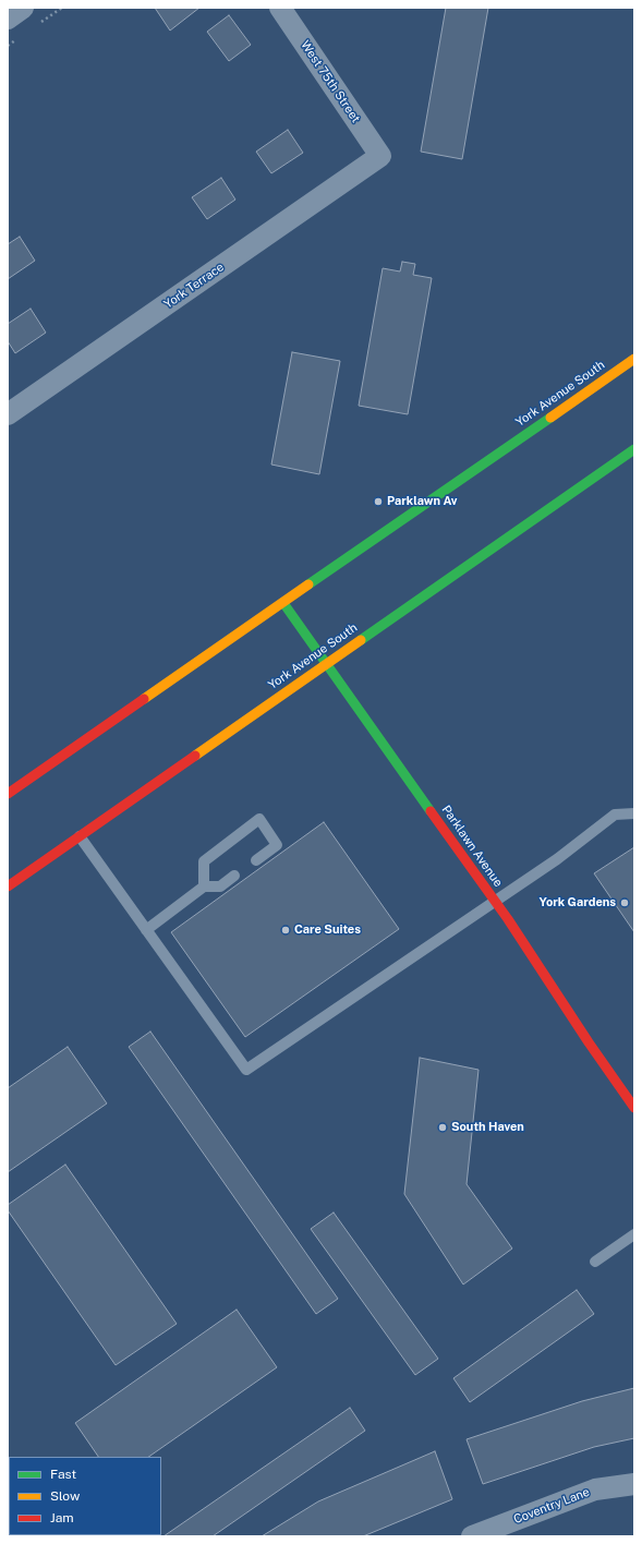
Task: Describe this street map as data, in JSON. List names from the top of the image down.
{
  "streets": {
    "street": [
      "West 75th Street",
      "York Terrace",
      "York Avenue South",
      "Parklawn Avenue",
      "Coventry Lane"
    ]
  },
  "crossings": [
    ["West 75th Street", "York Terrace"],
    ["York Avenue South", "Parklawn Avenue"]
  ],
  "places": [
    "Parklawn Av",
    "York Gardens",
    "Care Suites",
    "South Haven"
  ],
  "legend": ["Fast", "Slow", "Jam"]
}
